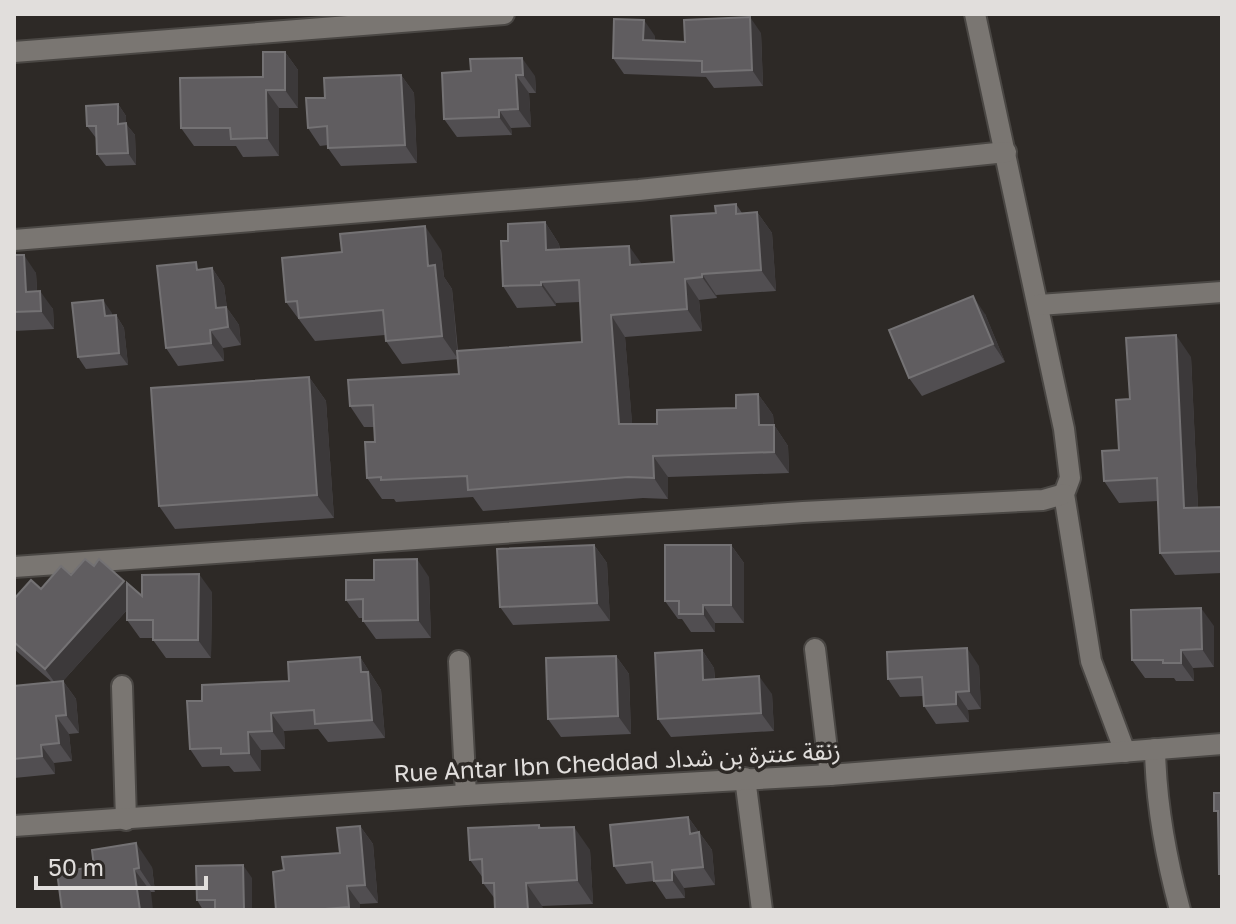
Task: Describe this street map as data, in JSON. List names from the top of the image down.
{
  "streets": {
    "street": ["Rue Antar Ibn Cheddad زنقة عنترة بن شداد"]
  },
  "scale_bar": "50 m"
}
